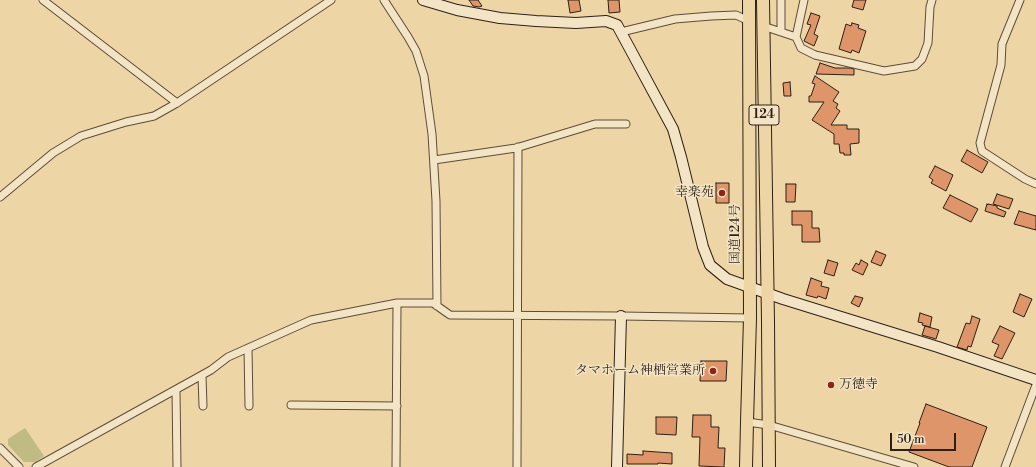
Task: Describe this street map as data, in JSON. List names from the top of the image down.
{
  "streets": {
    "highway": ["124", "国道124号"]
  },
  "places": ["幸楽苑", "タマホーム神栖営業所", "万徳寺"],
  "scale_bar": "50 m"
}
